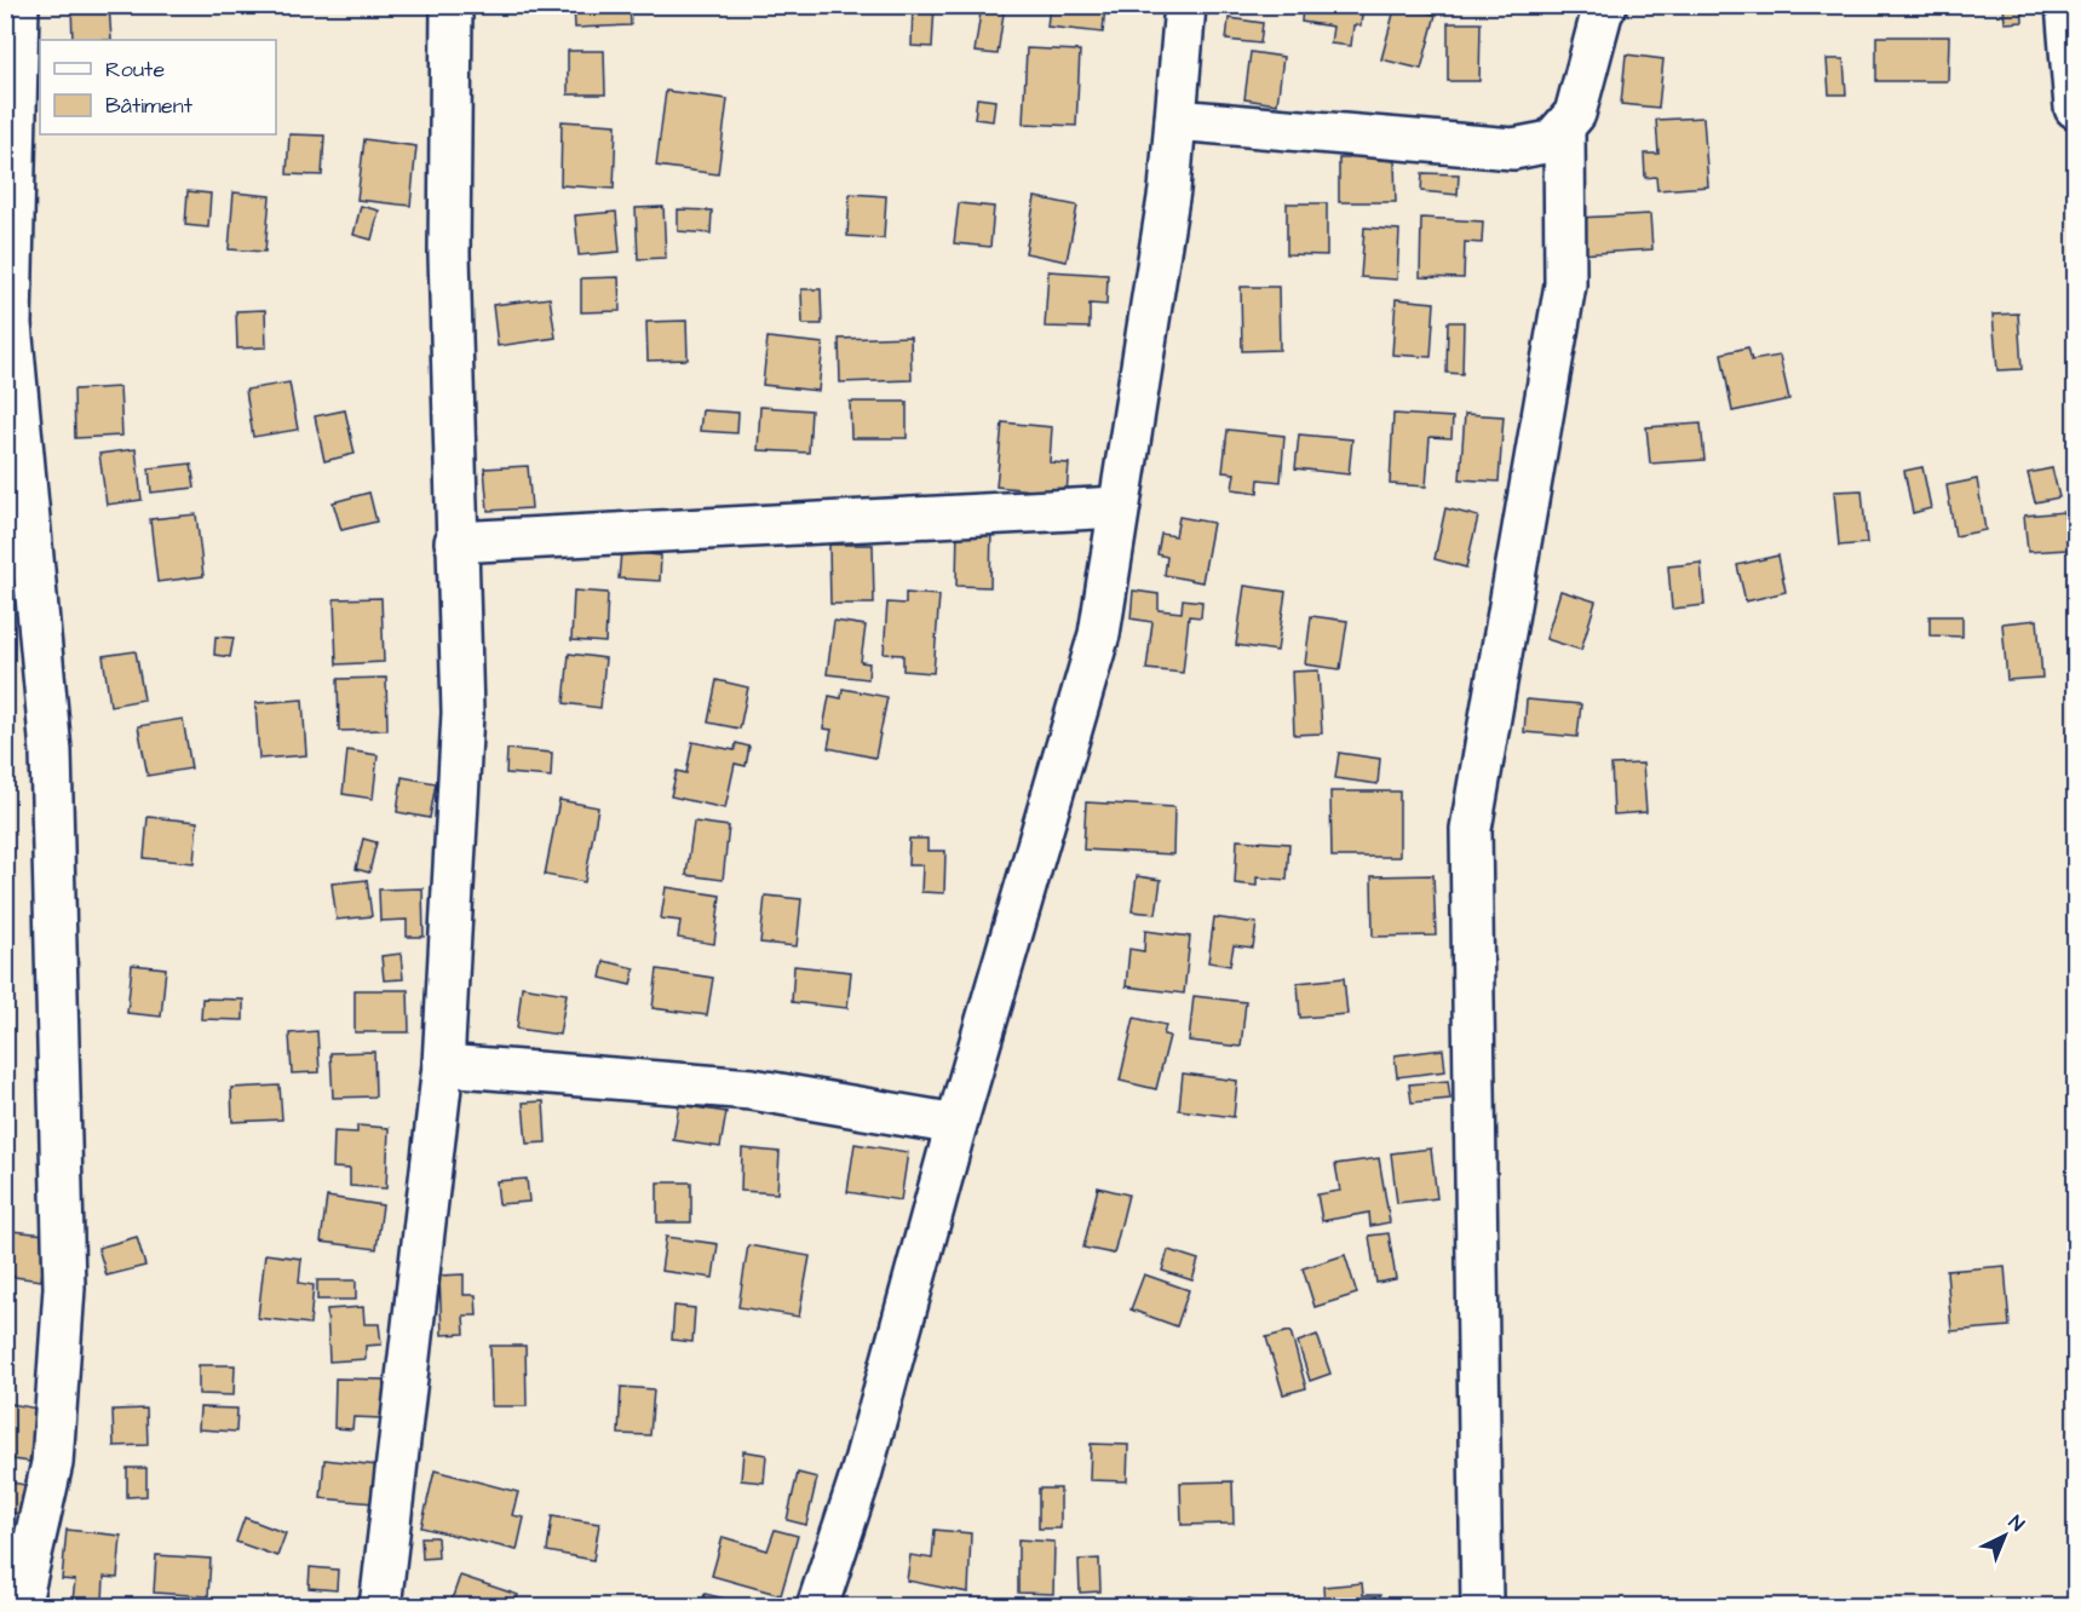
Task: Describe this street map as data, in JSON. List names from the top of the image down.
{
  "legend": ["Route", "Bâtiment"],
  "north": "top right"
}
